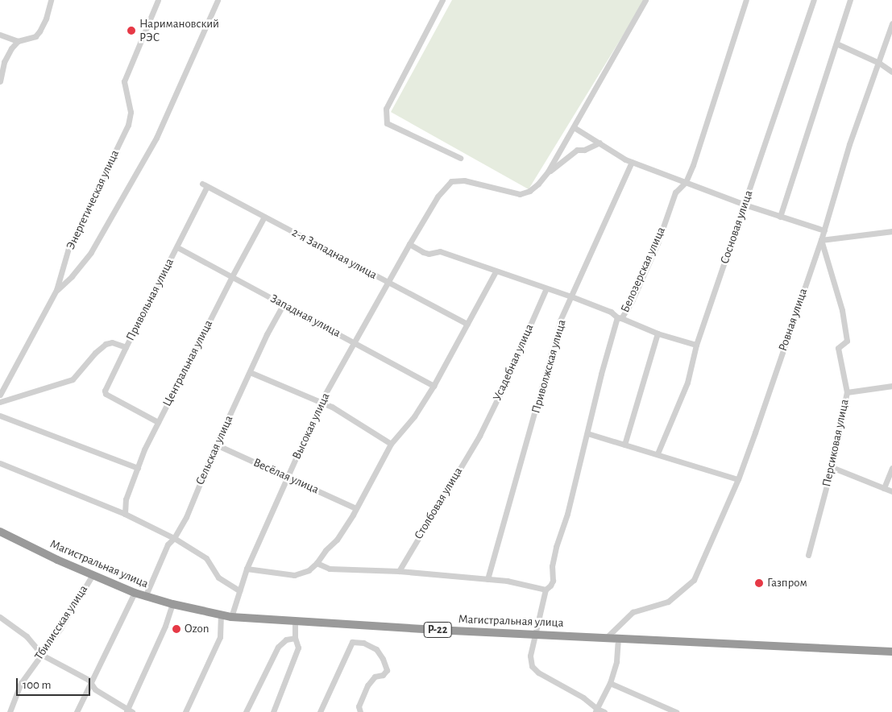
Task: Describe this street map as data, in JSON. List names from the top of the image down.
{
  "streets": {
    "highway": ["Магистральная улица", "Р-22"],
    "street": [
      "Энергетическая улица",
      "Сосновая улица",
      "2-я Западная улица",
      "Белозерская улица",
      "Привольная улица",
      "Западная улица",
      "Ровная улица",
      "Усадебная улица",
      "Центральная улица",
      "Приволжская улица",
      "Высокая улица",
      "Персиковая улица",
      "Сельская улица",
      "Весёлая улица",
      "Столбовая улица",
      "Тбилисская улица"
    ]
  },
  "crossings": [
    ["2-я Западная улица", "Привольная улица"],
    ["2-я Западная улица", "Центральная улица"],
    ["2-я Западная улица", "Высокая улица"],
    ["Белозерская улица", "Магистральная улица"],
    ["Привольная улица", "Западная улица"],
    ["Западная улица", "Центральная улица"],
    ["Западная улица", "Высокая улица"],
    ["Западная улица", "Сельская улица"],
    ["Ровная улица", "Персиковая улица"],
    ["Ровная улица", "Магистральная улица"],
    ["Усадебная улица", "Столбовая улица"],
    ["Высокая улица", "Весёлая улица"],
    ["Высокая улица", "Магистральная улица"],
    ["Сельская улица", "Весёлая улица"],
    ["Сельская улица", "Магистральная улица"],
    ["Магистральная улица", "Тбилисская улица"]
  ],
  "places": ["Наримановский РЭС", "Газпром", "Ozon"],
  "scale_bar": "100 m"
}
